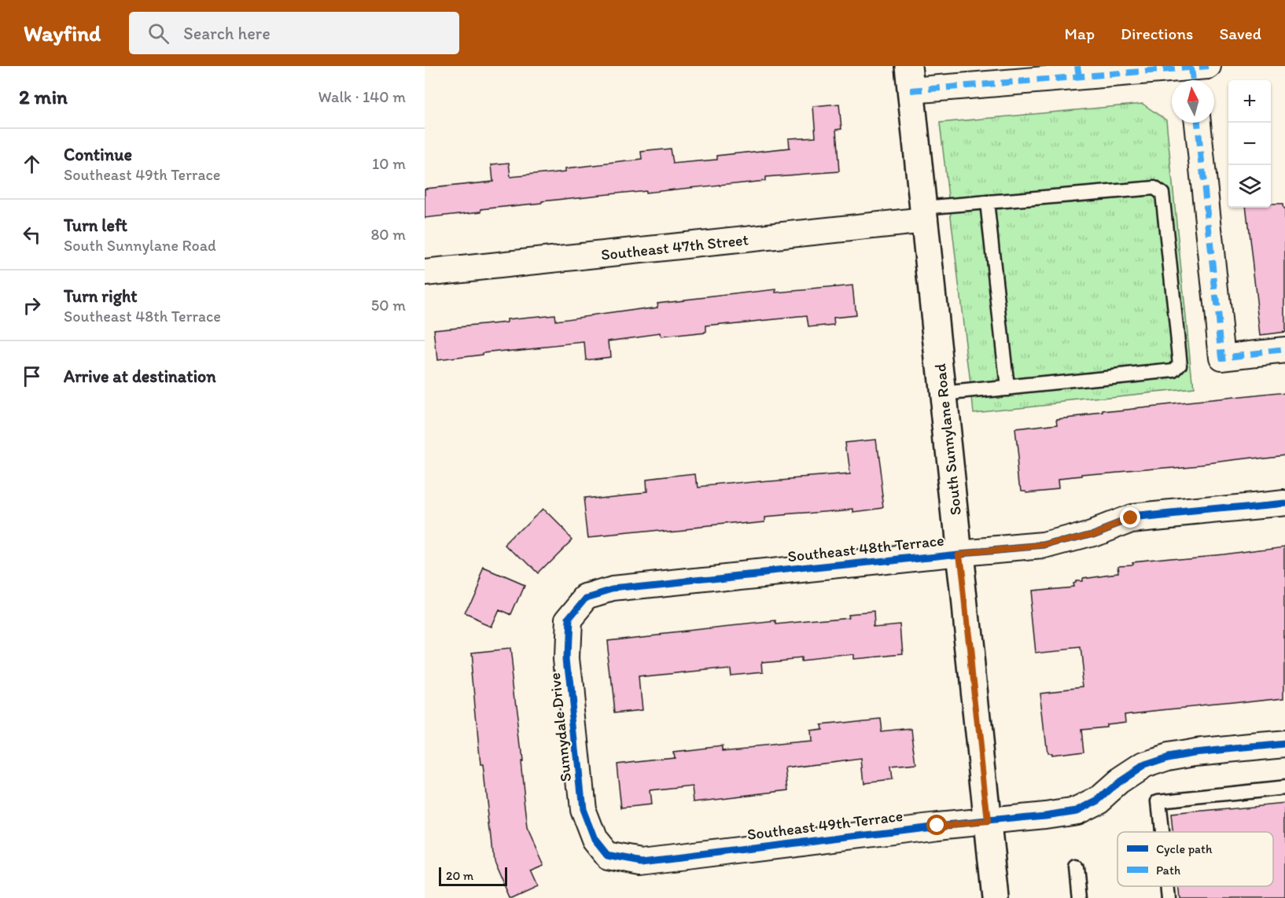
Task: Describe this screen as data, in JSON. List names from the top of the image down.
{
  "streets": {
    "main road": ["South Sunnylane Road"],
    "street": [
      "Southeast 47th Street",
      "Southeast 48th Terrace",
      "Sunnydale Drive",
      "Southeast 49th Terrace"
    ]
  },
  "crossings": [
    ["Southeast 47th Street", "South Sunnylane Road"],
    ["South Sunnylane Road", "Southeast 48th Terrace"],
    ["South Sunnylane Road", "Southeast 49th Terrace"],
    ["Southeast 48th Terrace", "Sunnydale Drive"],
    ["Sunnydale Drive", "Southeast 49th Terrace"]
  ],
  "legend": ["Cycle path", "Path"],
  "scale_bar": "20 m",
  "north": "top",
  "page": {
    "header": "Wayfind",
    "search": "Search here",
    "nav": ["Map", "Directions", "Saved"],
    "heading": ["2 min", "Walk · 140 m"],
    "map_buttons": ["+", "−"],
    "list": [
      ["Continue", "Southeast 49th Terrace", "10 m"],
      ["Turn left", "South Sunnylane Road", "80 m"],
      ["Turn right", "Southeast 48th Terrace", "50 m"],
      "Arrive at destination"
    ],
    "scale": "20 m"
  }
}
